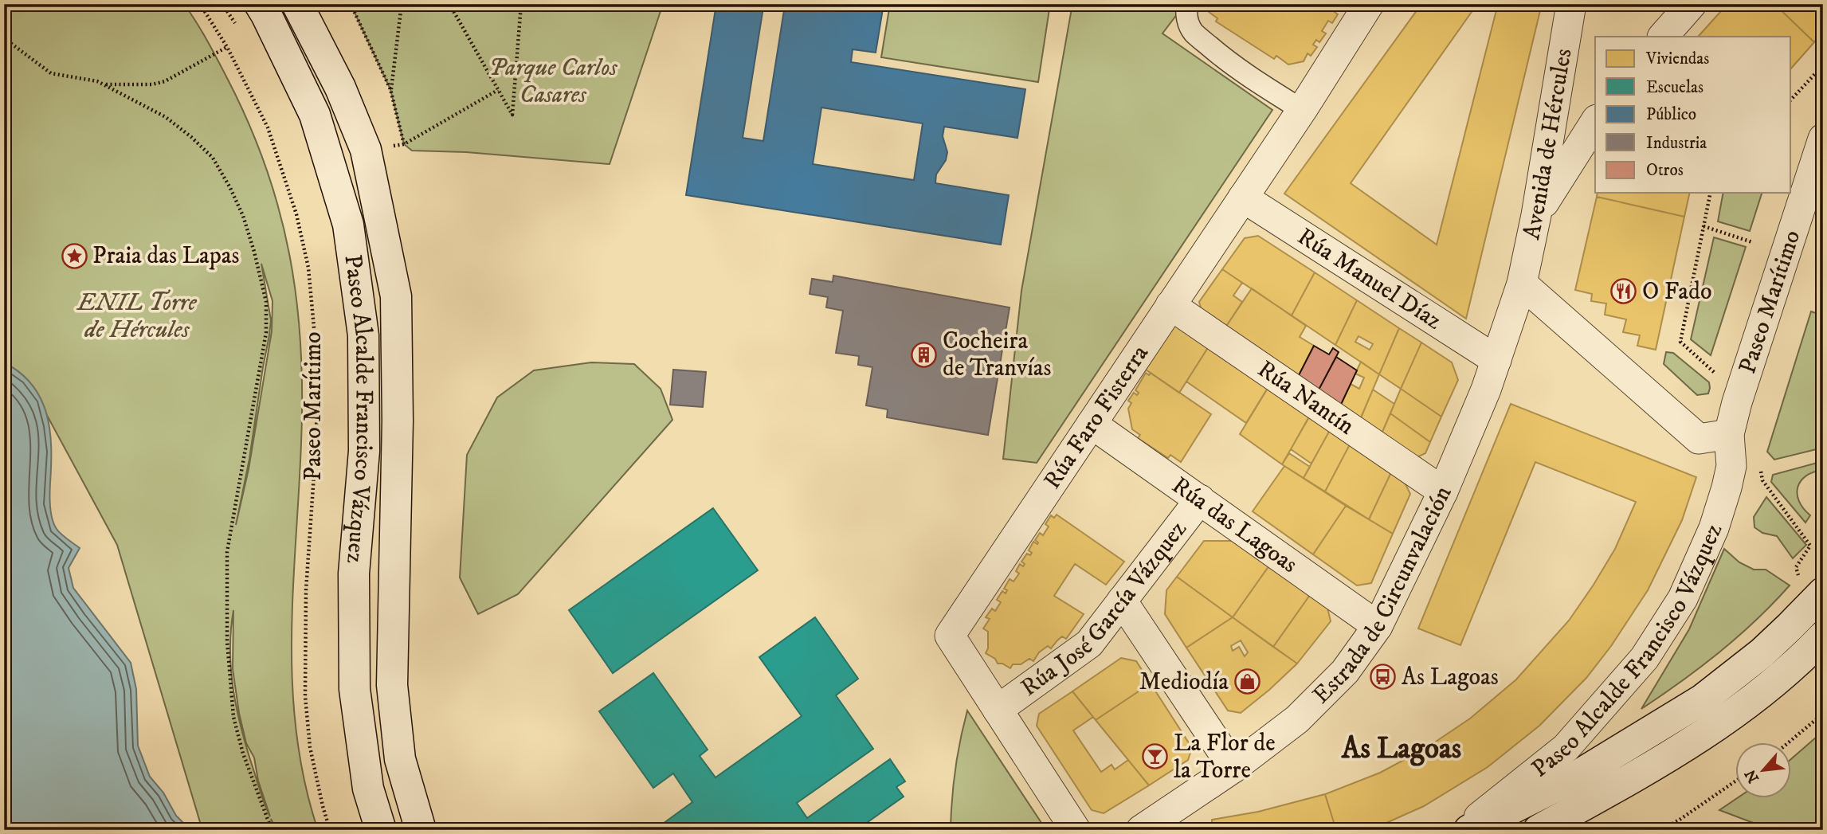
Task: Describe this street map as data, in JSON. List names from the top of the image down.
{
  "streets": {
    "main road": ["Paseo Alcalde Francisco Vázquez"],
    "street": [
      "Avenida de Hércules",
      "Rúa Manuel Díaz",
      "Paseo Marítimo",
      "Rúa Nantín",
      "Rúa Faro Fisterra",
      "Rúa das Lagoas",
      "Estrada de Circunvalación",
      "Rúa José García Vázquez"
    ]
  },
  "crossings": [
    ["Avenida de Hércules", "Estrada de Circunvalación"],
    ["Rúa Manuel Díaz", "Rúa Faro Fisterra"],
    ["Rúa Manuel Díaz", "Estrada de Circunvalación"],
    ["Paseo Marítimo", "Paseo Alcalde Francisco Vázquez"],
    ["Rúa Nantín", "Rúa Faro Fisterra"],
    ["Rúa Nantín", "Estrada de Circunvalación"],
    ["Rúa Faro Fisterra", "Rúa das Lagoas"],
    ["Rúa Faro Fisterra", "Rúa José García Vázquez"],
    ["Rúa das Lagoas", "Estrada de Circunvalación"],
    ["Rúa das Lagoas", "Rúa José García Vázquez"]
  ],
  "districts": ["As Lagoas"],
  "parks": ["Parque Carlos Casares", "ENIL Torre de Hércules"],
  "places": {
    "place": ["Praia das Lapas"],
    "restaurant": ["O Fado"],
    "building": ["Cocheira de Tranvías"],
    "bus stop": ["As Lagoas"],
    "shop": ["Mediodía"],
    "bar": ["La Flor de la Torre"]
  },
  "legend": [
    "Viviendas",
    "Escuelas",
    "Público",
    "Industria",
    "Otros"
  ],
  "north": "bottom left"
}
